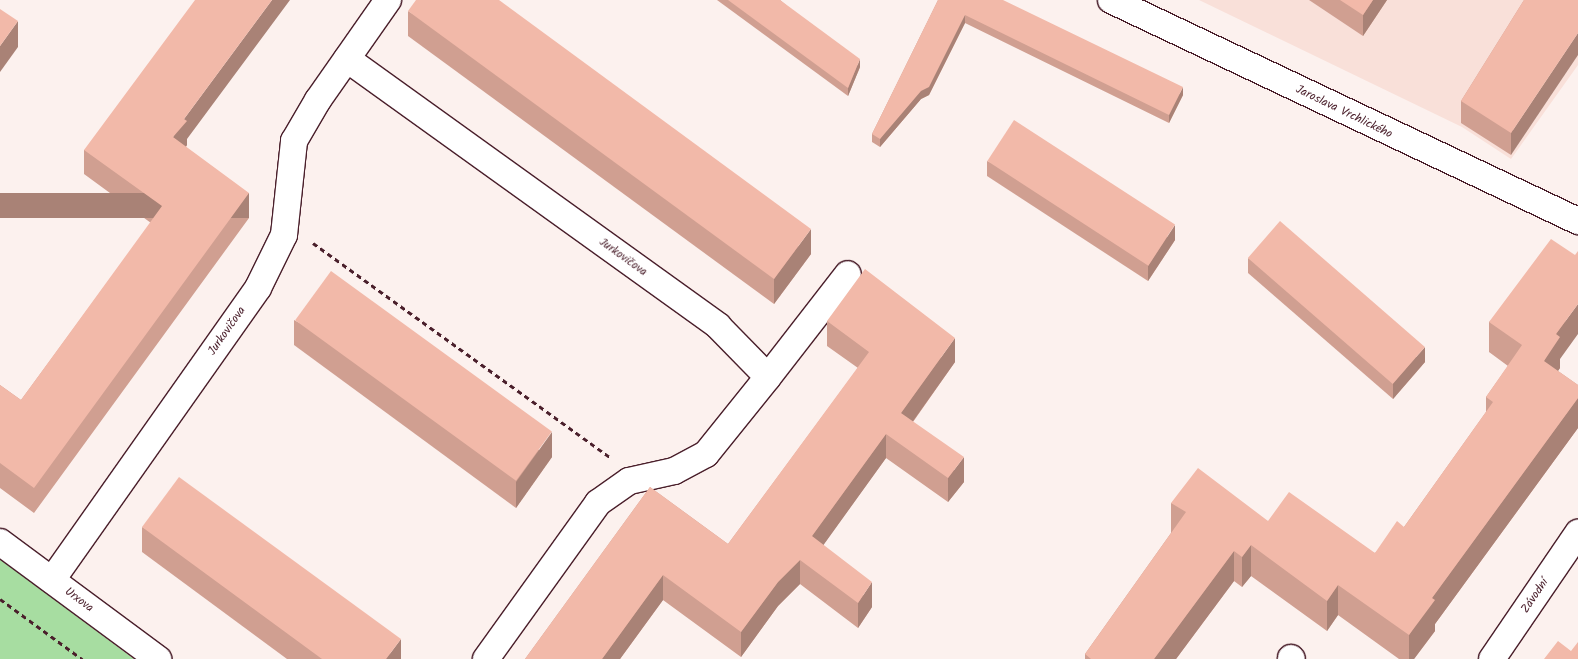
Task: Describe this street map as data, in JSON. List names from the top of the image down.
{
  "streets": {
    "street": [
      "Jaroslava Vrchlického",
      "Jurkovičova",
      "Závodní",
      "Urxova"
    ]
  },
  "crossings": [
    ["Jurkovičova", "Urxova"]
  ]
}
